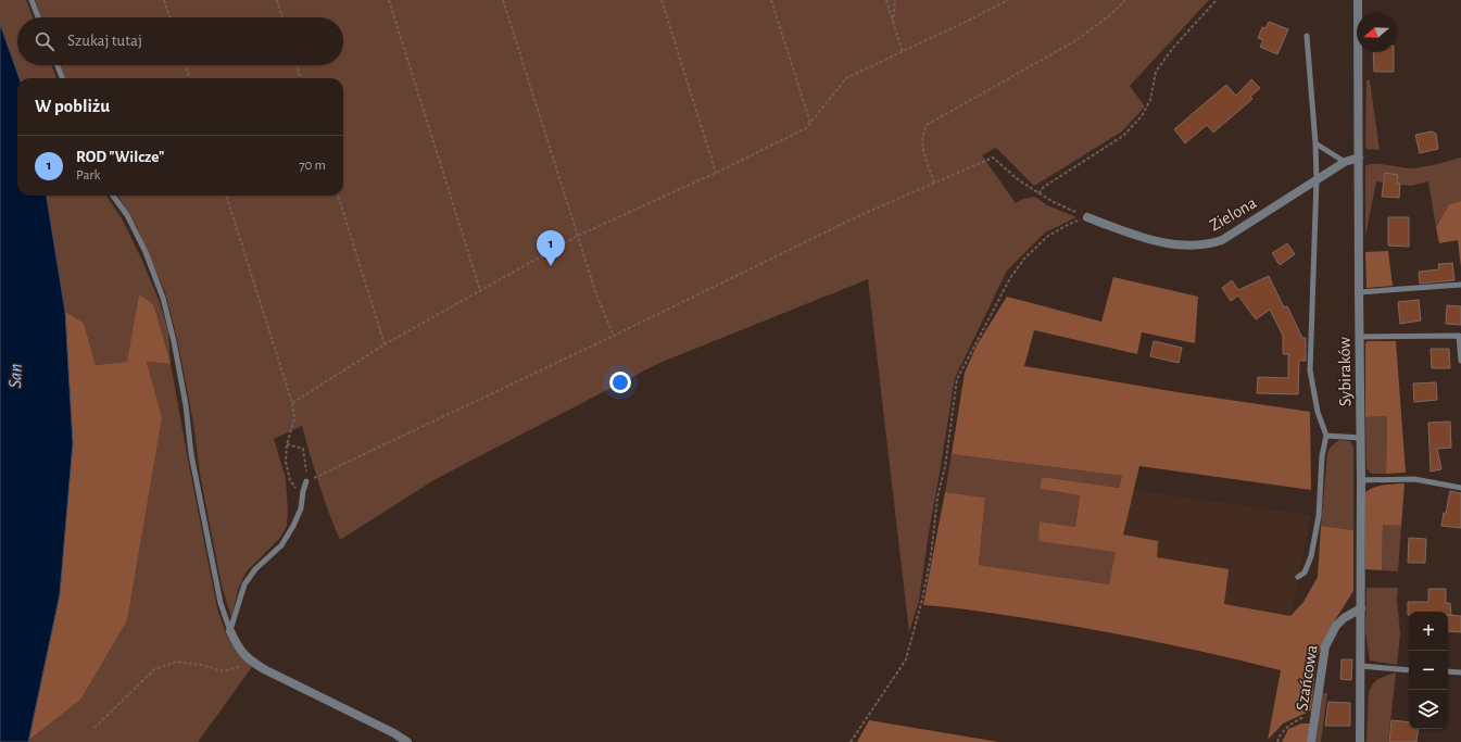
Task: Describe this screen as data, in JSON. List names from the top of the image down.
{
  "streets": {
    "street": ["Zielona", "Sybiraków", "Szańcowa"]
  },
  "crossings": [
    ["Zielona", "Sybiraków"],
    ["Sybiraków", "Szańcowa"]
  ],
  "water": ["San"],
  "north": "left",
  "page": {
    "search": "Szukaj tutaj",
    "heading": "W pobliżu",
    "list": [
      {
        "mark": "1",
        "name": "ROD \"Wilcze\"",
        "note": "Park",
        "value": "70 m"
      }
    ],
    "pins": "1",
    "map_buttons": ["+", "−"]
  }
}
